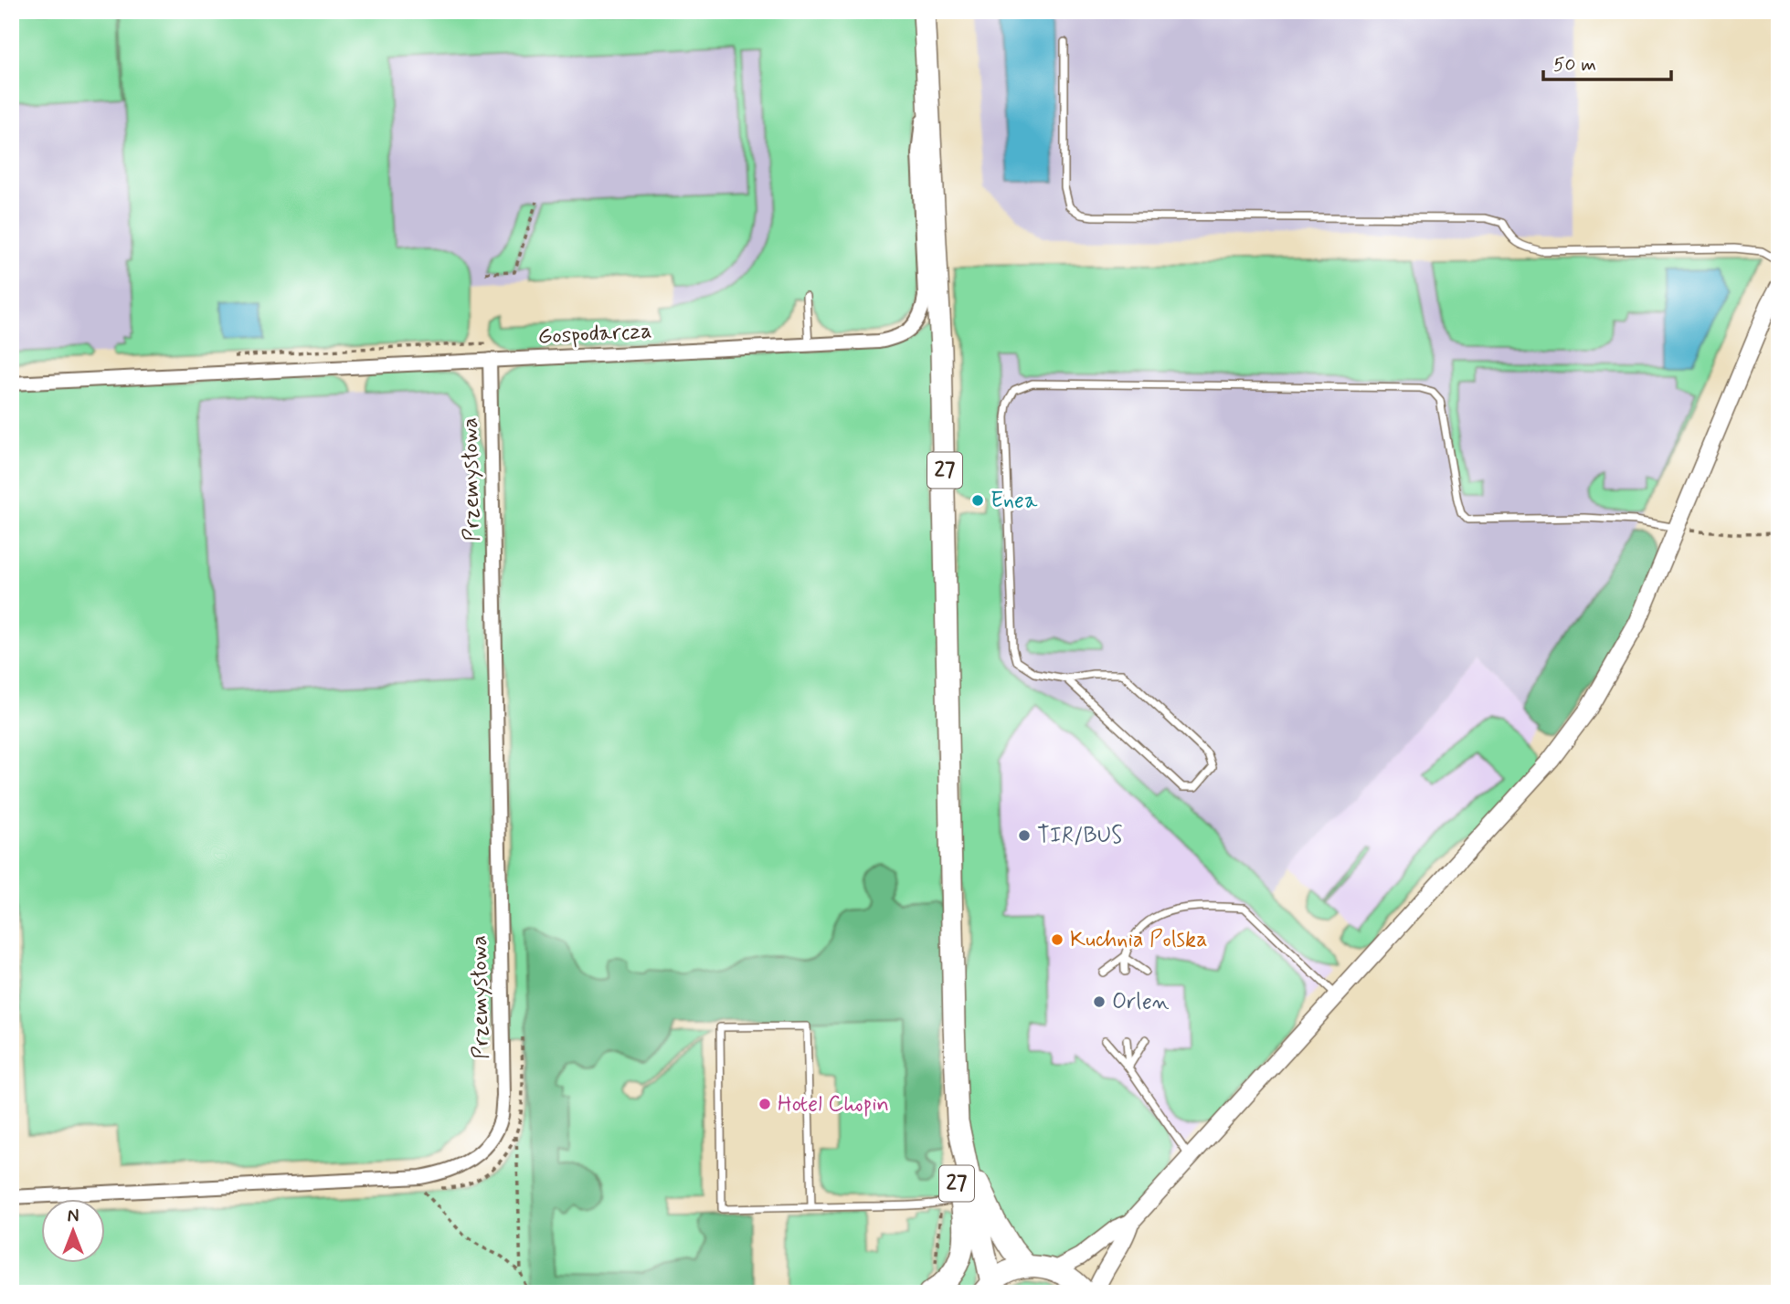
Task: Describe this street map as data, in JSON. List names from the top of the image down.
{
  "streets": {
    "main road": ["27"],
    "street": ["Gospodarcza", "Przemysłowa"]
  },
  "crossings": [
    ["Gospodarcza", "27"],
    ["Gospodarcza", "Przemysłowa"]
  ],
  "places": [
    "Enea",
    "TIR/BUS",
    "Kuchnia Polska",
    "Orlen",
    "Hotel Chopin"
  ],
  "scale_bar": "50 m",
  "north": "top"
}
